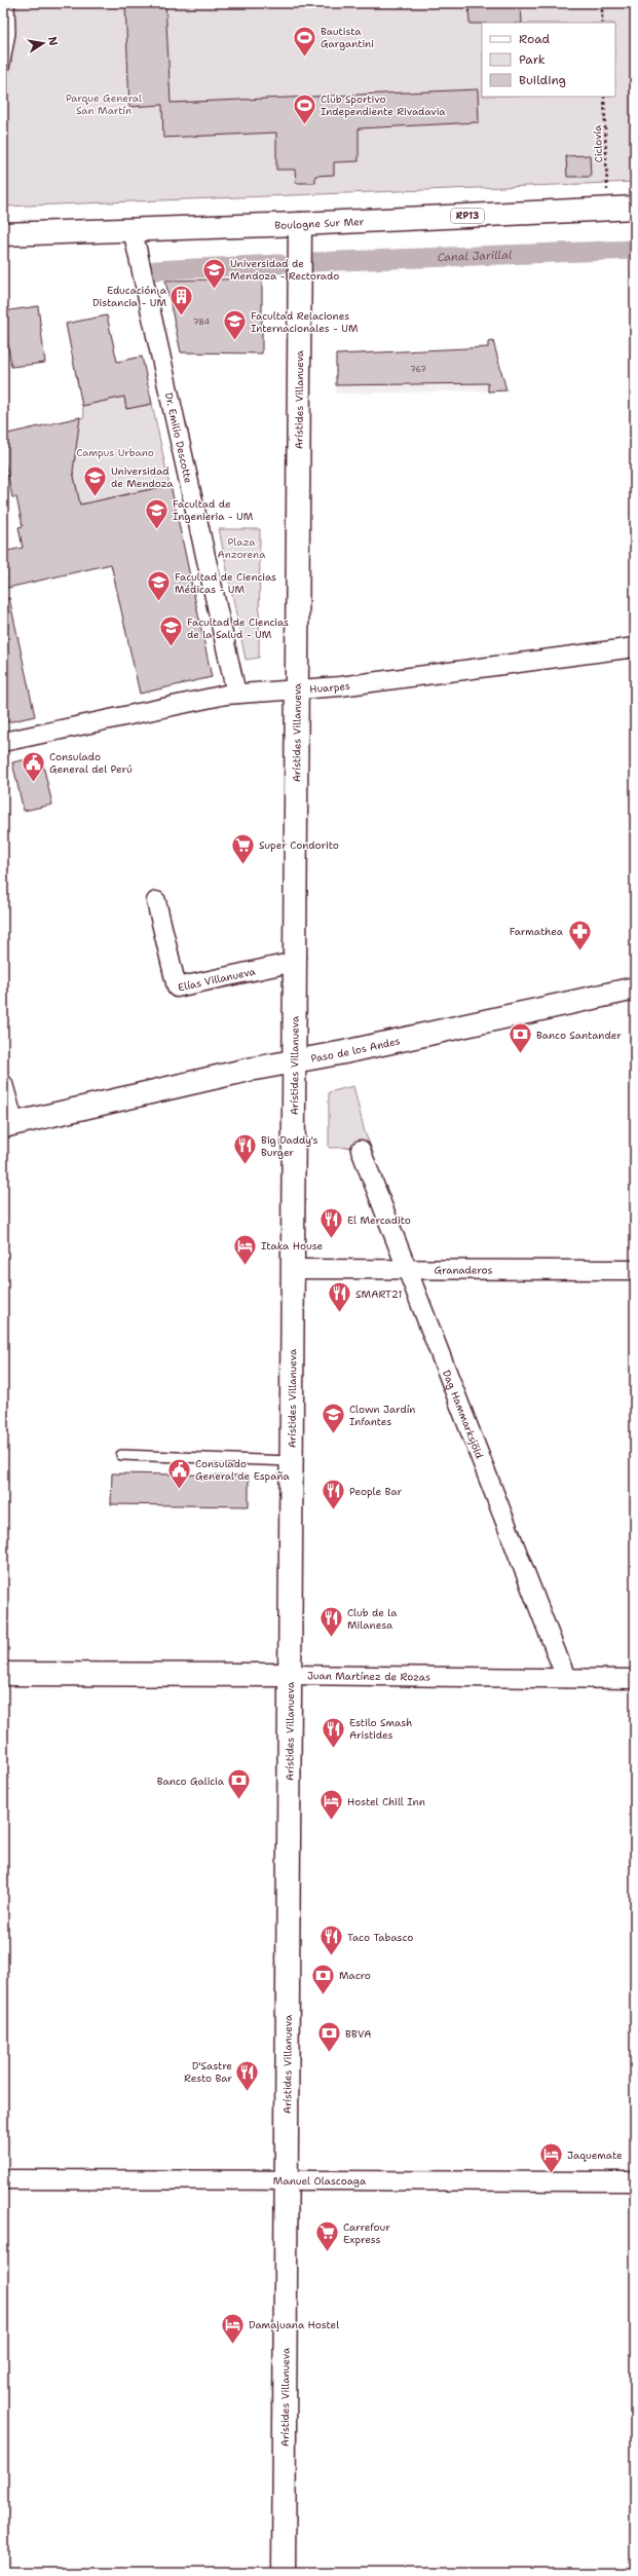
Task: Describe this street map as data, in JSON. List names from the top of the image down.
{
  "streets": {
    "main road": [
      "RP13",
      "Boulogne Sur Mer",
      "Arístides Villanueva",
      "Paso de los Andes",
      "Juan Martínez de Rozas"
    ],
    "street": [
      "Dr. Emilio Descotte",
      "Huarpes",
      "Elías Villanueva",
      "Granaderos",
      "Dag Hammarksjöld",
      "Manuel Olascoaga"
    ],
    "path": ["Ciclovía"]
  },
  "crossings": [
    ["Boulogne Sur Mer", "Arístides Villanueva"],
    ["Boulogne Sur Mer", "Dr. Emilio Descotte"],
    ["Arístides Villanueva", "Huarpes"],
    ["Arístides Villanueva", "Elías Villanueva"],
    ["Arístides Villanueva", "Paso de los Andes"],
    ["Arístides Villanueva", "Granaderos"],
    ["Arístides Villanueva", "Juan Martínez de Rozas"],
    ["Arístides Villanueva", "Manuel Olascoaga"],
    ["Dr. Emilio Descotte", "Huarpes"],
    ["Granaderos", "Dag Hammarksjöld"],
    ["Dag Hammarksjöld", "Juan Martínez de Rozas"]
  ],
  "water": ["Canal Jarillal"],
  "parks": ["Parque General San Martín", "Campus Urbano", "Plaza Anzorena"],
  "places": {
    "sports": ["Bautista Gargantini", "Club Sportivo Independiente Rivadavia"],
    "school or university": [
      "Universidad de Mendoza - Rectorado",
      "Facultad Relaciones Internacionales - UM",
      "Universidad de Mendoza",
      "Facultad de Ingenieria - UM",
      "Facultad de Ciencias Médicas - UM",
      "Facultad de Ciencias de la Salud - UM",
      "Clown Jardín Infantes"
    ],
    "building": ["Educación a Distancia - UM"],
    "public building": ["Consulado General del Perú", "Consulado General de España"],
    "supermarket": ["Super Condorito", "Carrefour Express"],
    "pharmacy": ["Farmathea"],
    "bank": [
      "Banco Santander",
      "Banco Galicia",
      "Macro",
      "BBVA"
    ],
    "restaurant": [
      "Big Daddy's Burger",
      "El Mercadito",
      "SMART21",
      "People Bar",
      "Club de la Milanesa",
      "Estilo Smash Aristides",
      "Taco Tabasco",
      "D'Sastre Resto Bar"
    ],
    "hotel": [
      "Itaka House",
      "Hostel Chill Inn",
      "Jaquemate",
      "Damajuana Hostel"
    ]
  },
  "house_numbers": ["784", "767"],
  "legend": ["Road", "Park", "Building"],
  "north": "right"
}
